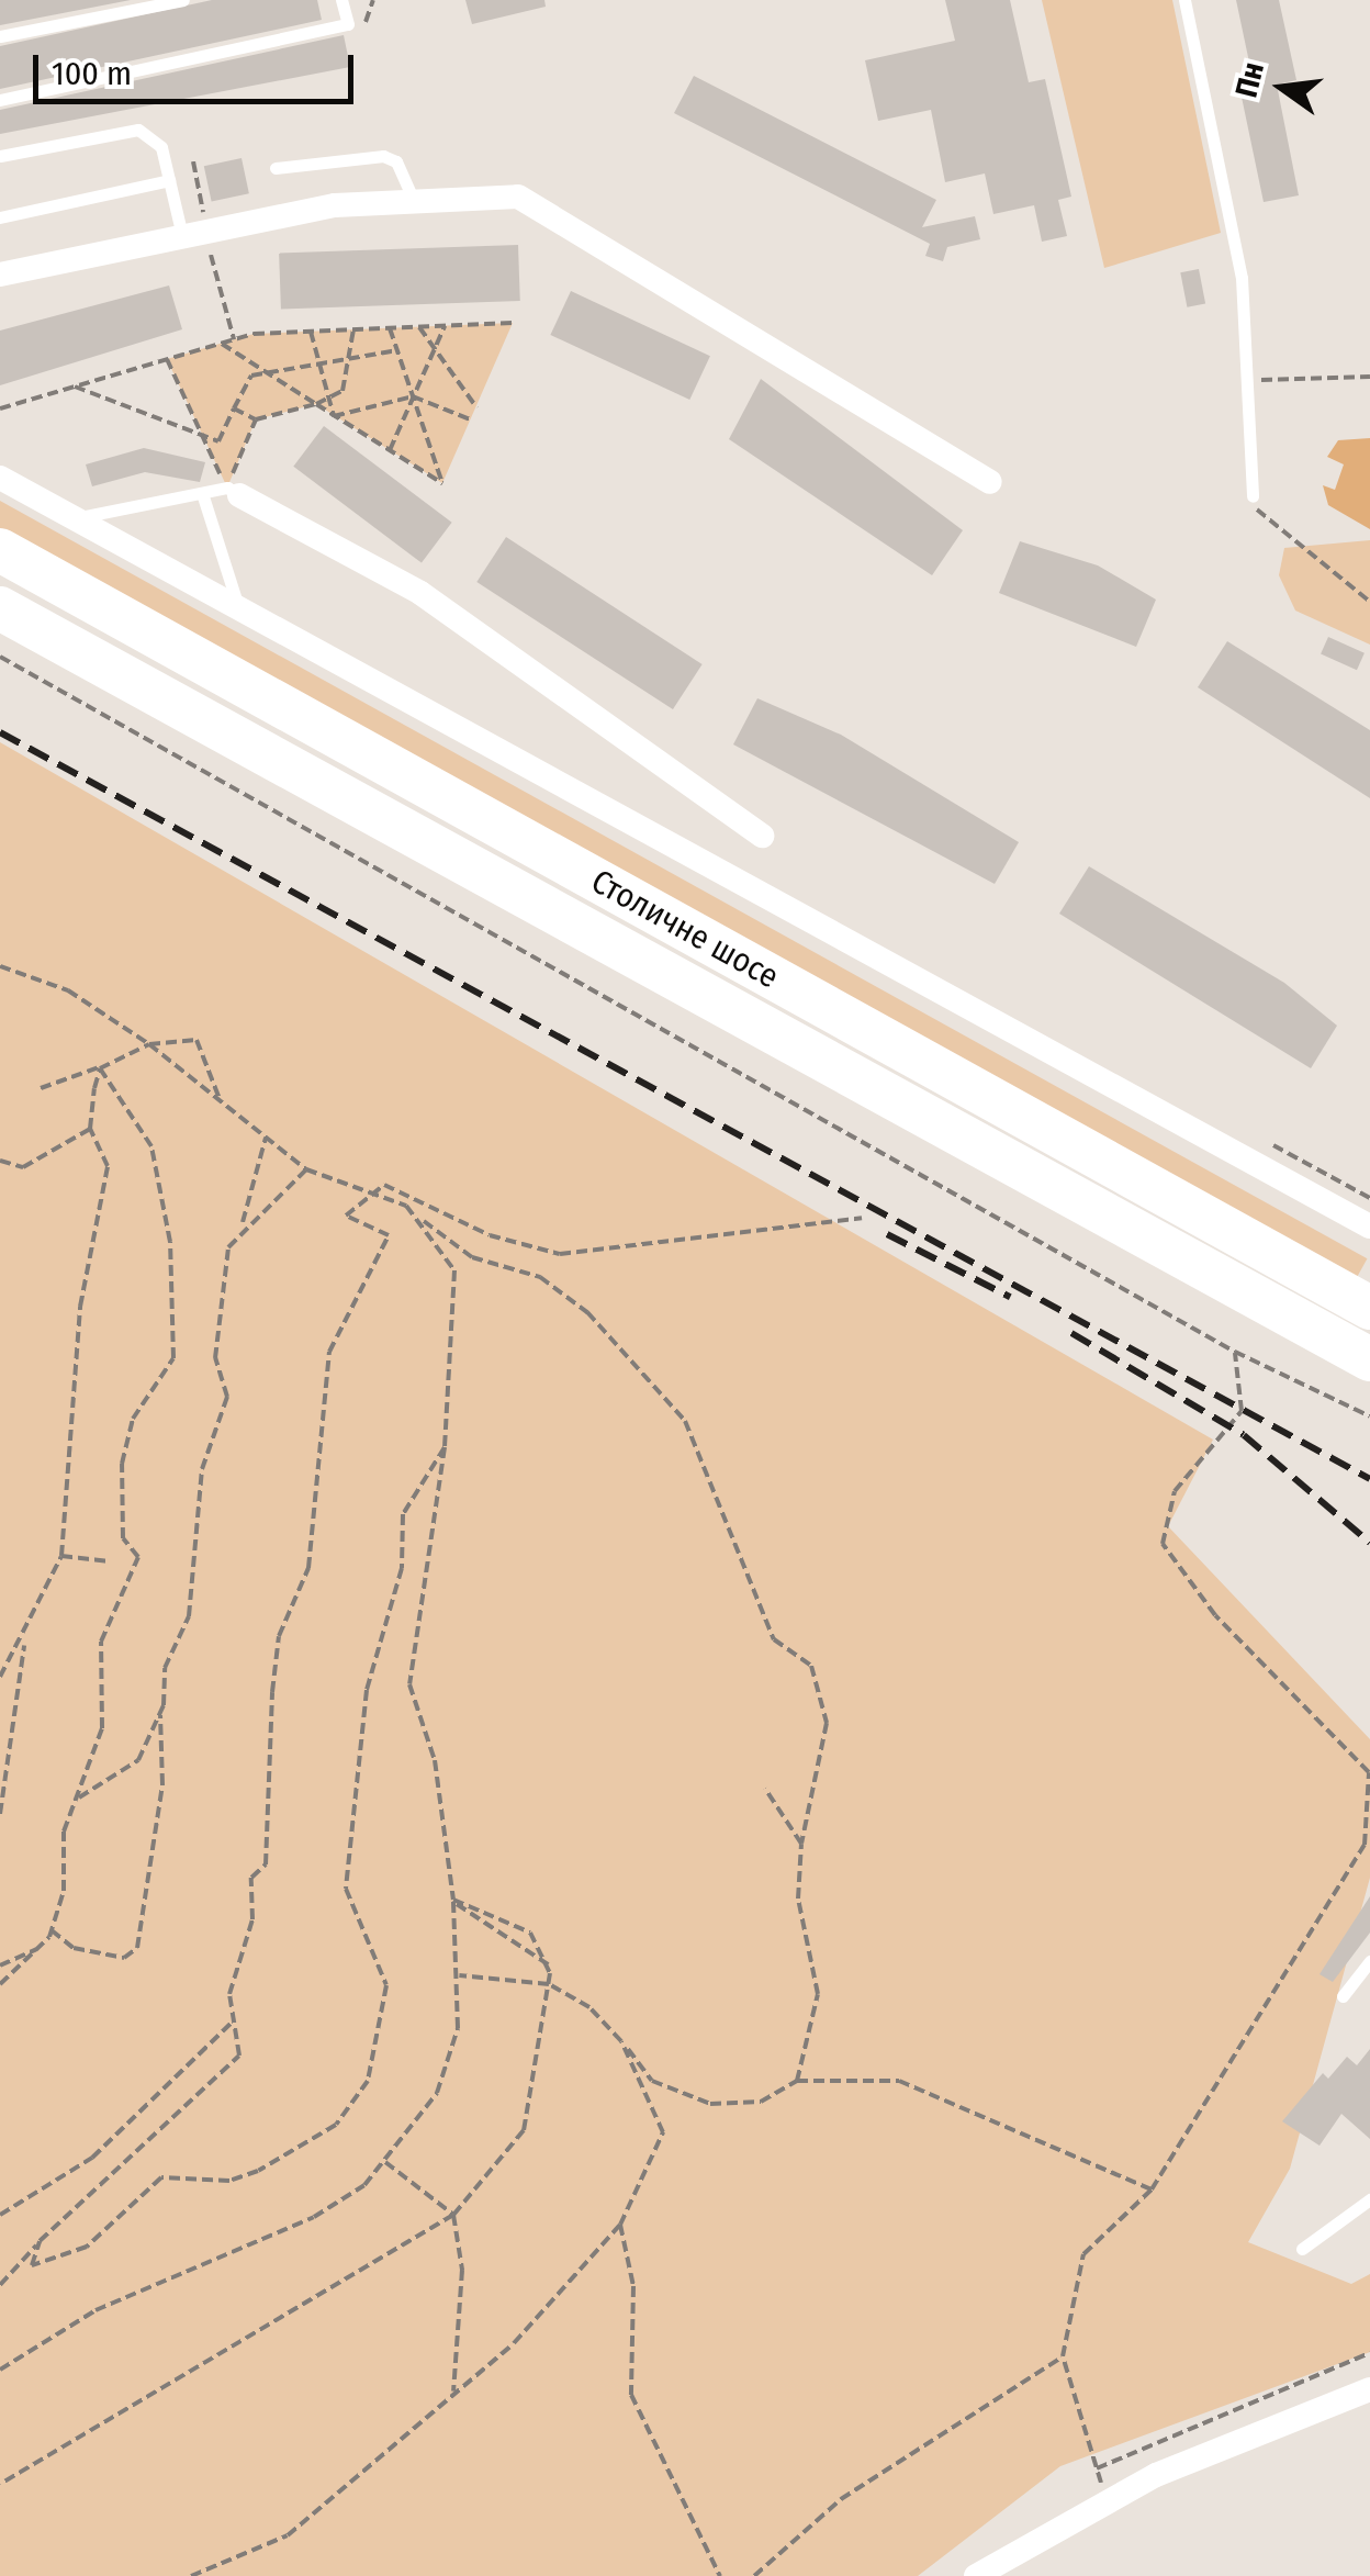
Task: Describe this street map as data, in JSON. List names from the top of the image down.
{
  "streets": {
    "highway": ["Столичне шосе"]
  },
  "scale_bar": "100 m",
  "north": "left"
}
